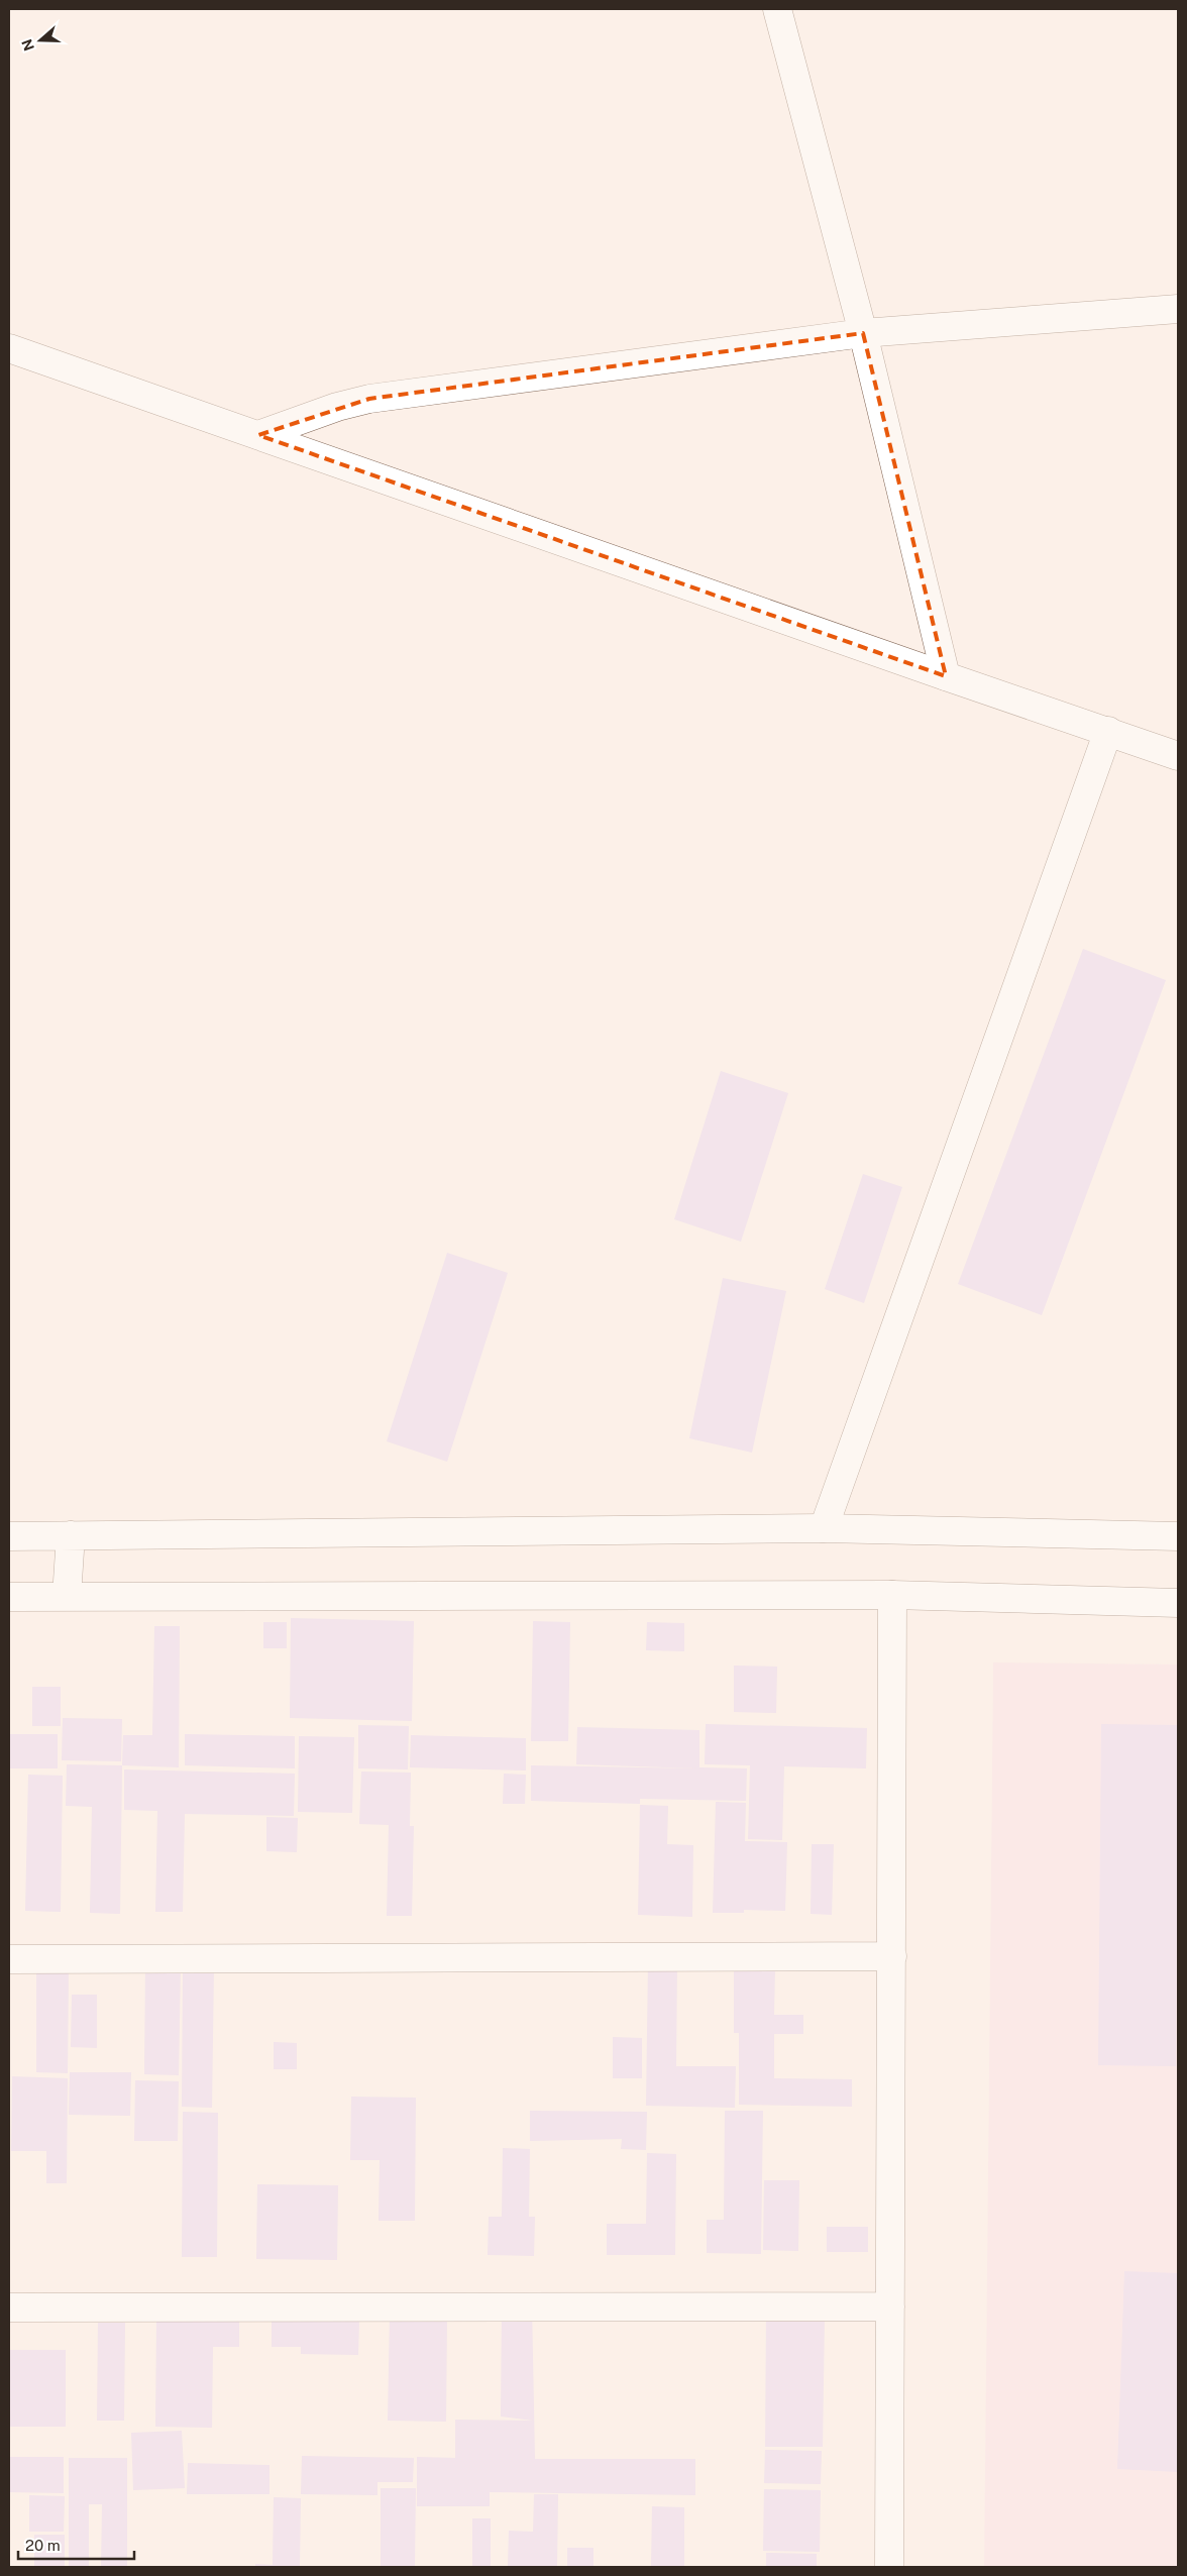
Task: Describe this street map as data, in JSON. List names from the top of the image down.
{
  "scale_bar": "20 m",
  "north": "left"
}
